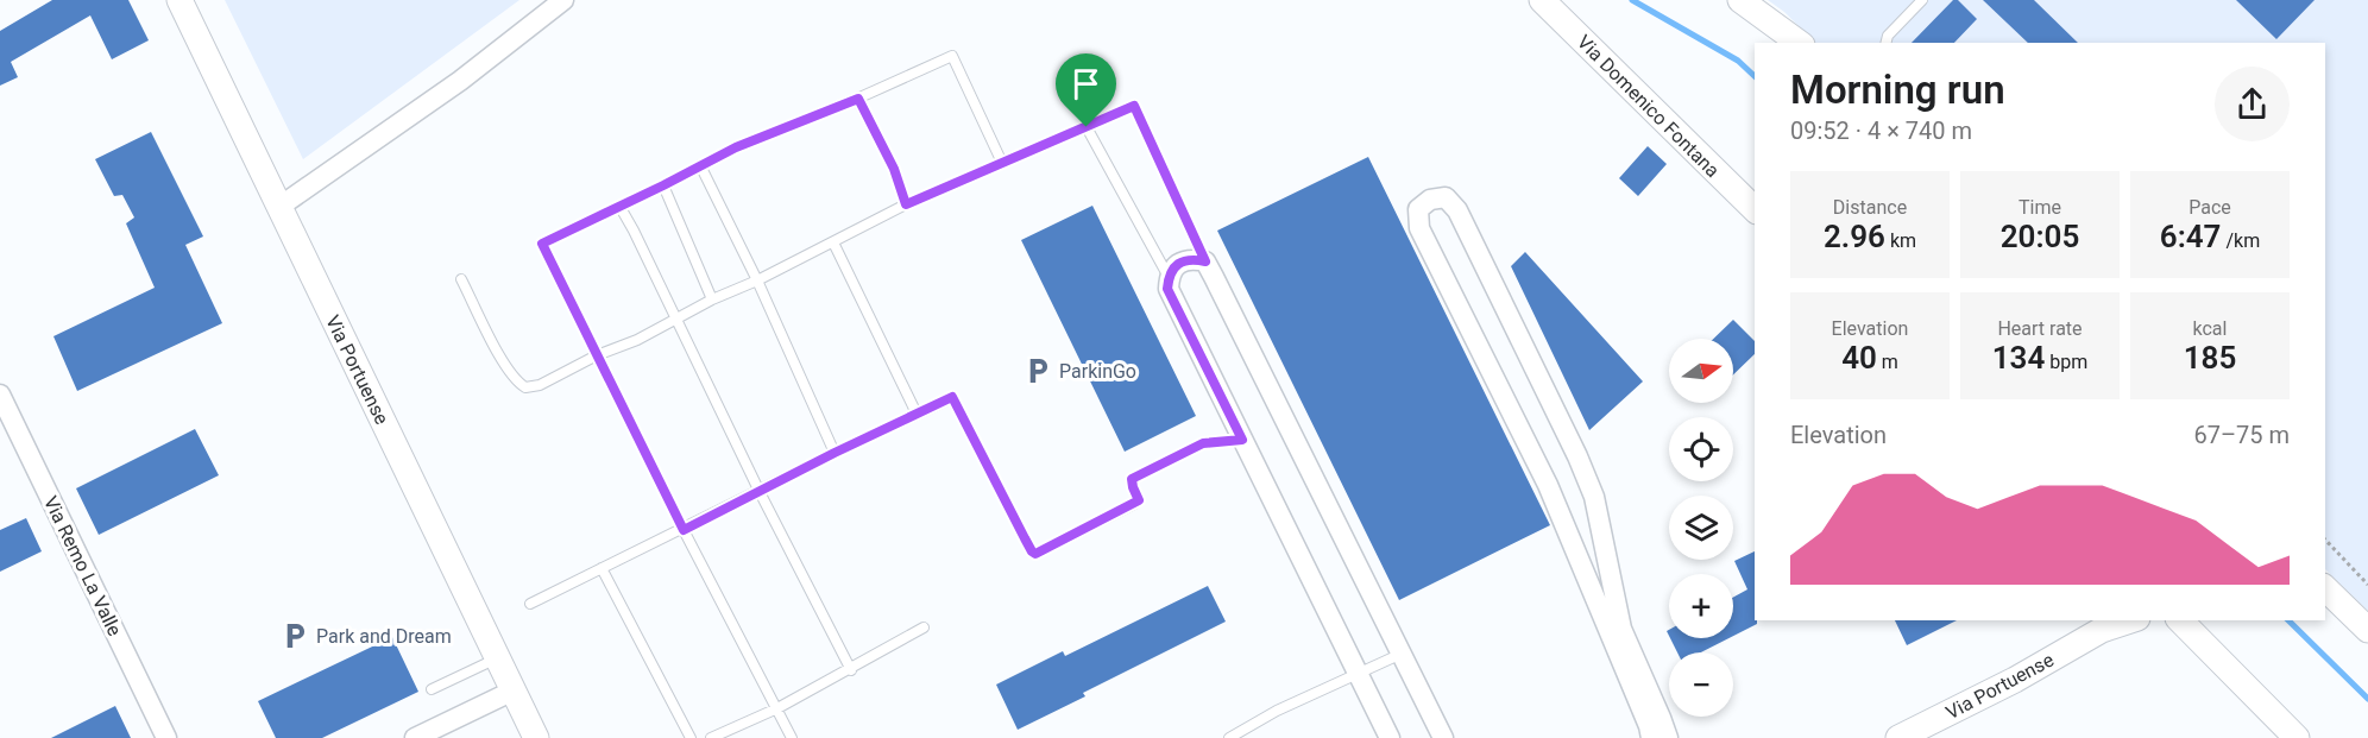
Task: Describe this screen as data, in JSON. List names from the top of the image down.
{
  "streets": {
    "street": ["Via Domenico Fontana", "Via Portuense", "Via Remo La Valle"]
  },
  "places": {
    "parking": ["ParkinGo", "Park and Dream"]
  },
  "north": "right",
  "page": {
    "heading": ["Morning run", "09:52 · 4 × 740 m"],
    "stats": [
      ["Distance", "2.96 km"],
      ["Time", "20:05"],
      ["Pace", "6:47 /km"],
      ["Elevation", "40 m"],
      ["Heart rate", "134 bpm"],
      ["kcal", "185"]
    ],
    "map_buttons": ["+", "−"],
    "chart": ["Elevation", "67–75 m"]
  }
}
